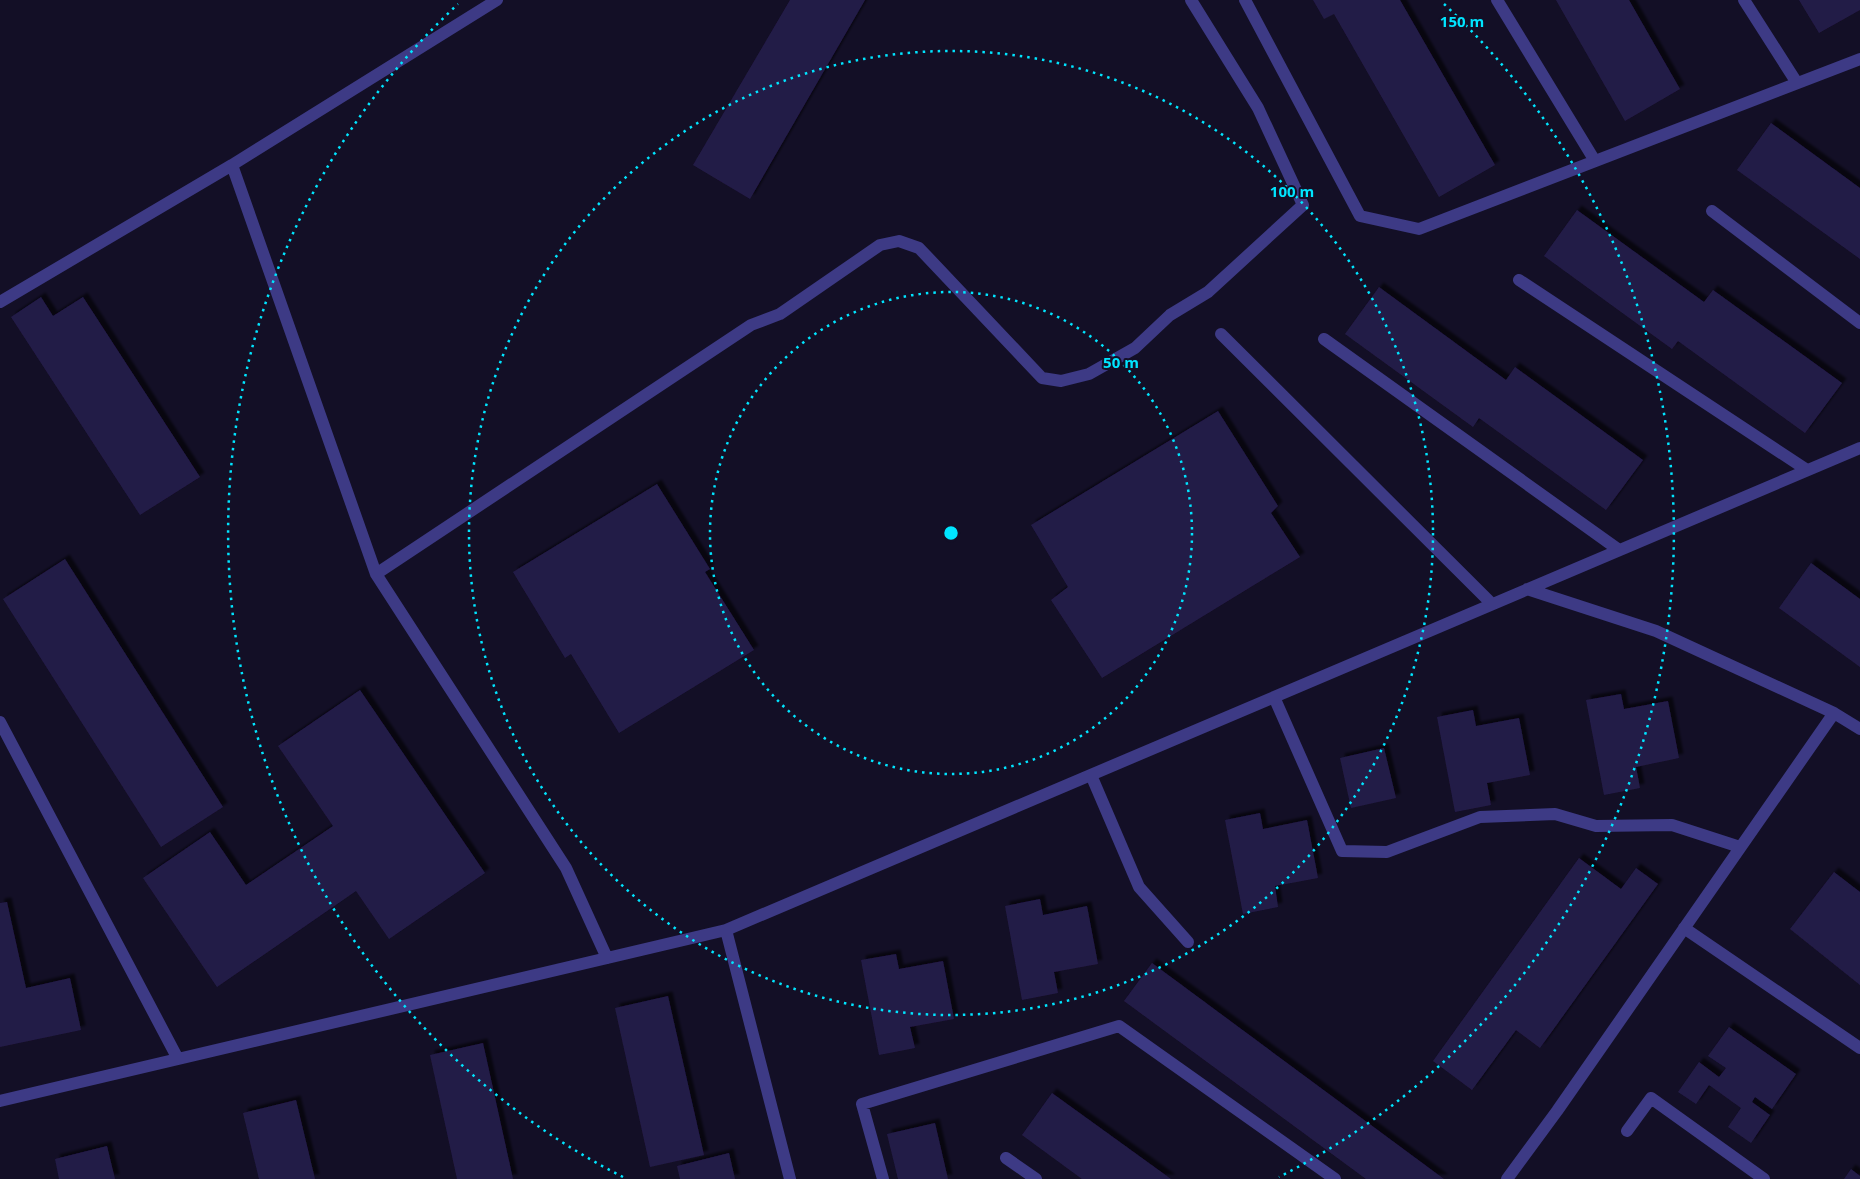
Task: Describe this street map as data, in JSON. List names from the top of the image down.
{
  "rings": ["150 m", "100 m", "50 m"]
}
